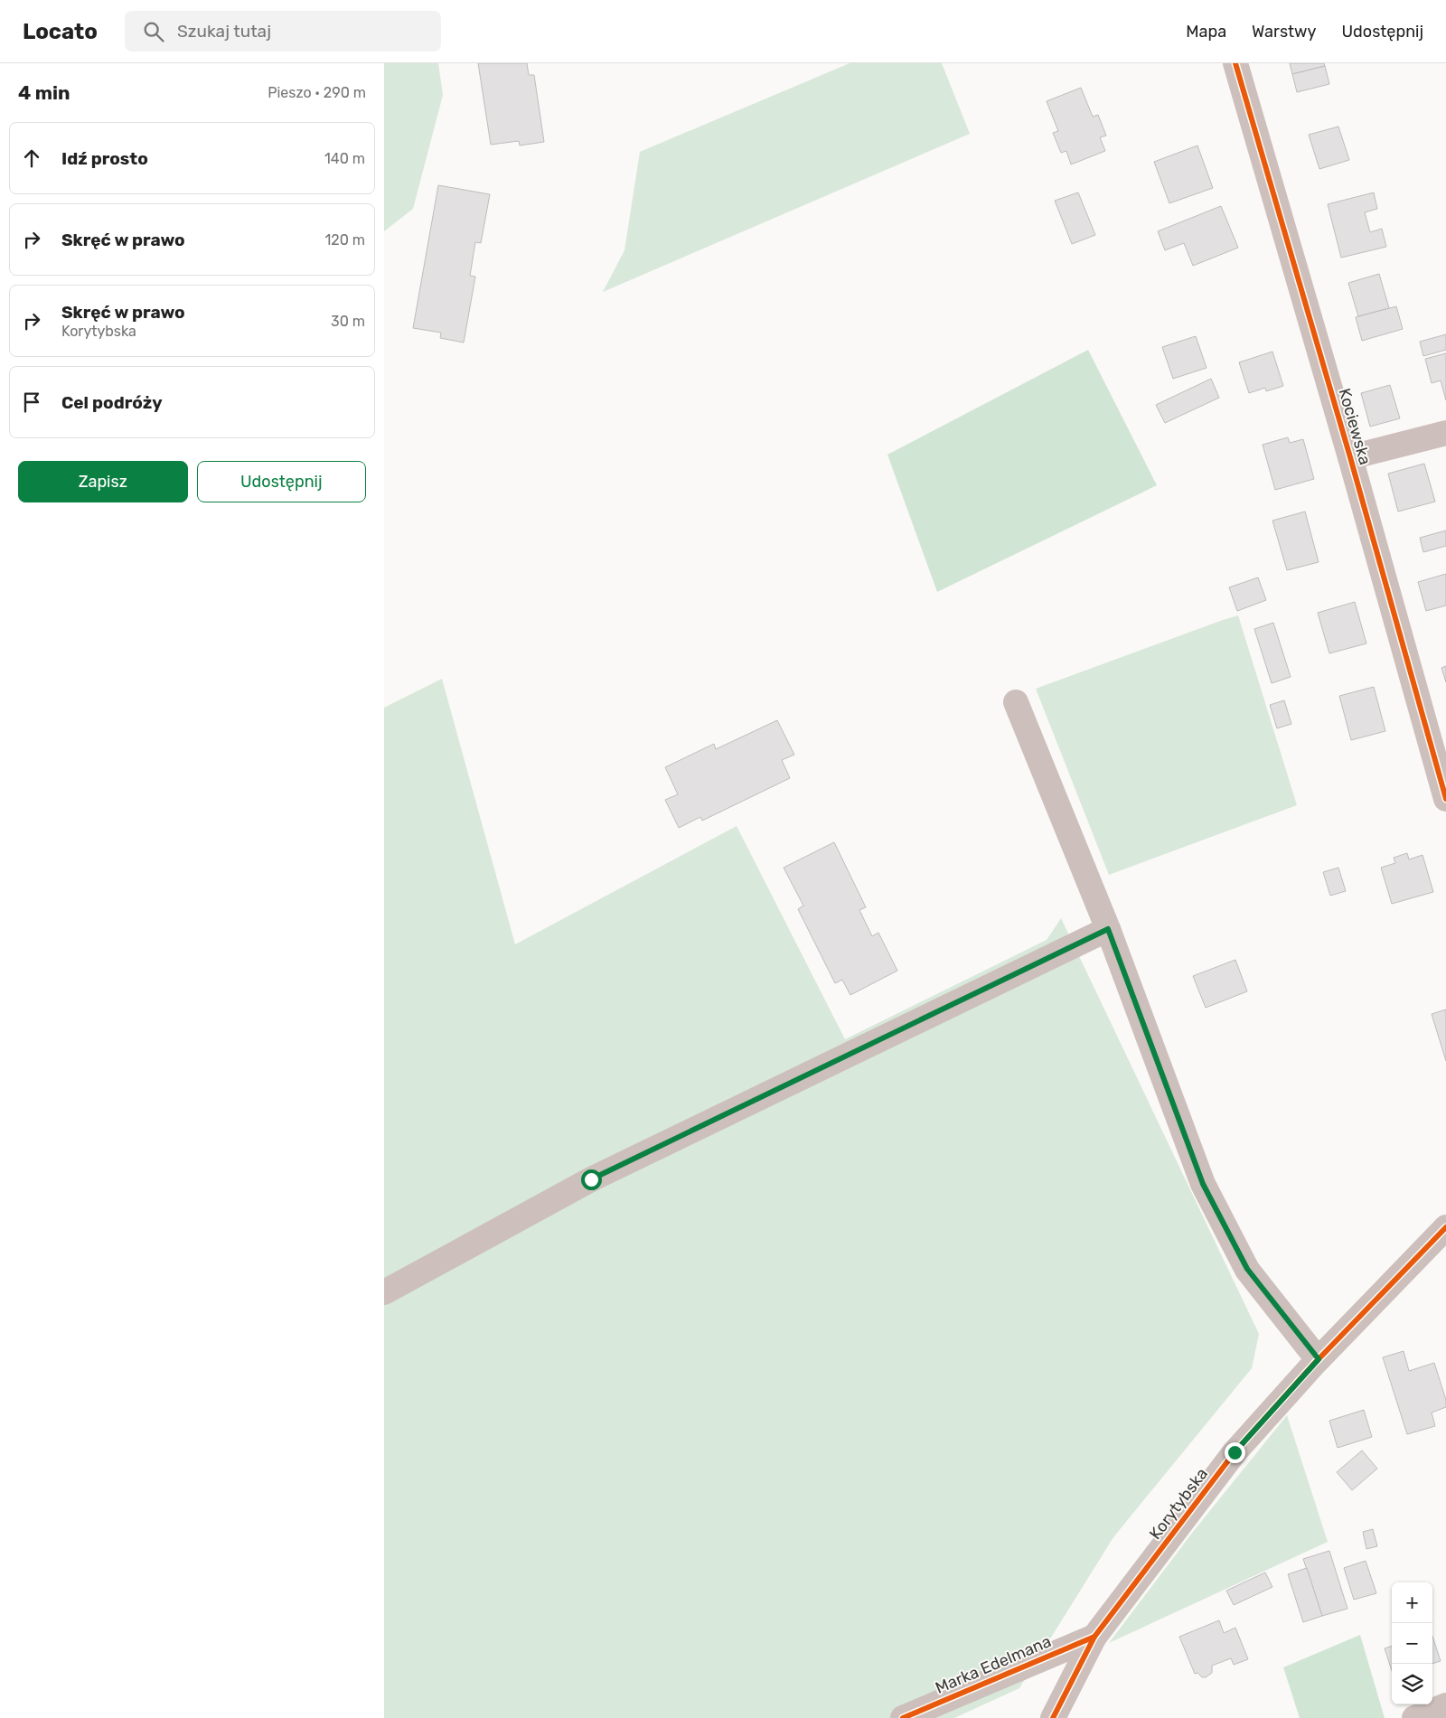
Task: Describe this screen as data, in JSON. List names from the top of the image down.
{
  "streets": {
    "street": ["Kociewska", "Korytybska", "Marka Edelmana"]
  },
  "crossings": [
    ["Korytybska", "Marka Edelmana"]
  ],
  "page": {
    "header": "Locato",
    "search": "Szukaj tutaj",
    "nav": ["Mapa", "Warstwy", "Udostępnij"],
    "heading": ["4 min", "Pieszo · 290 m"],
    "list": [
      ["Idź prosto", "140 m"],
      ["Skręć w prawo", "120 m"],
      ["Skręć w prawo", "Korytybska", "30 m"],
      "Cel podróży"
    ],
    "buttons": ["Zapisz", "Udostępnij"],
    "map_buttons": ["+", "−"]
  }
}
